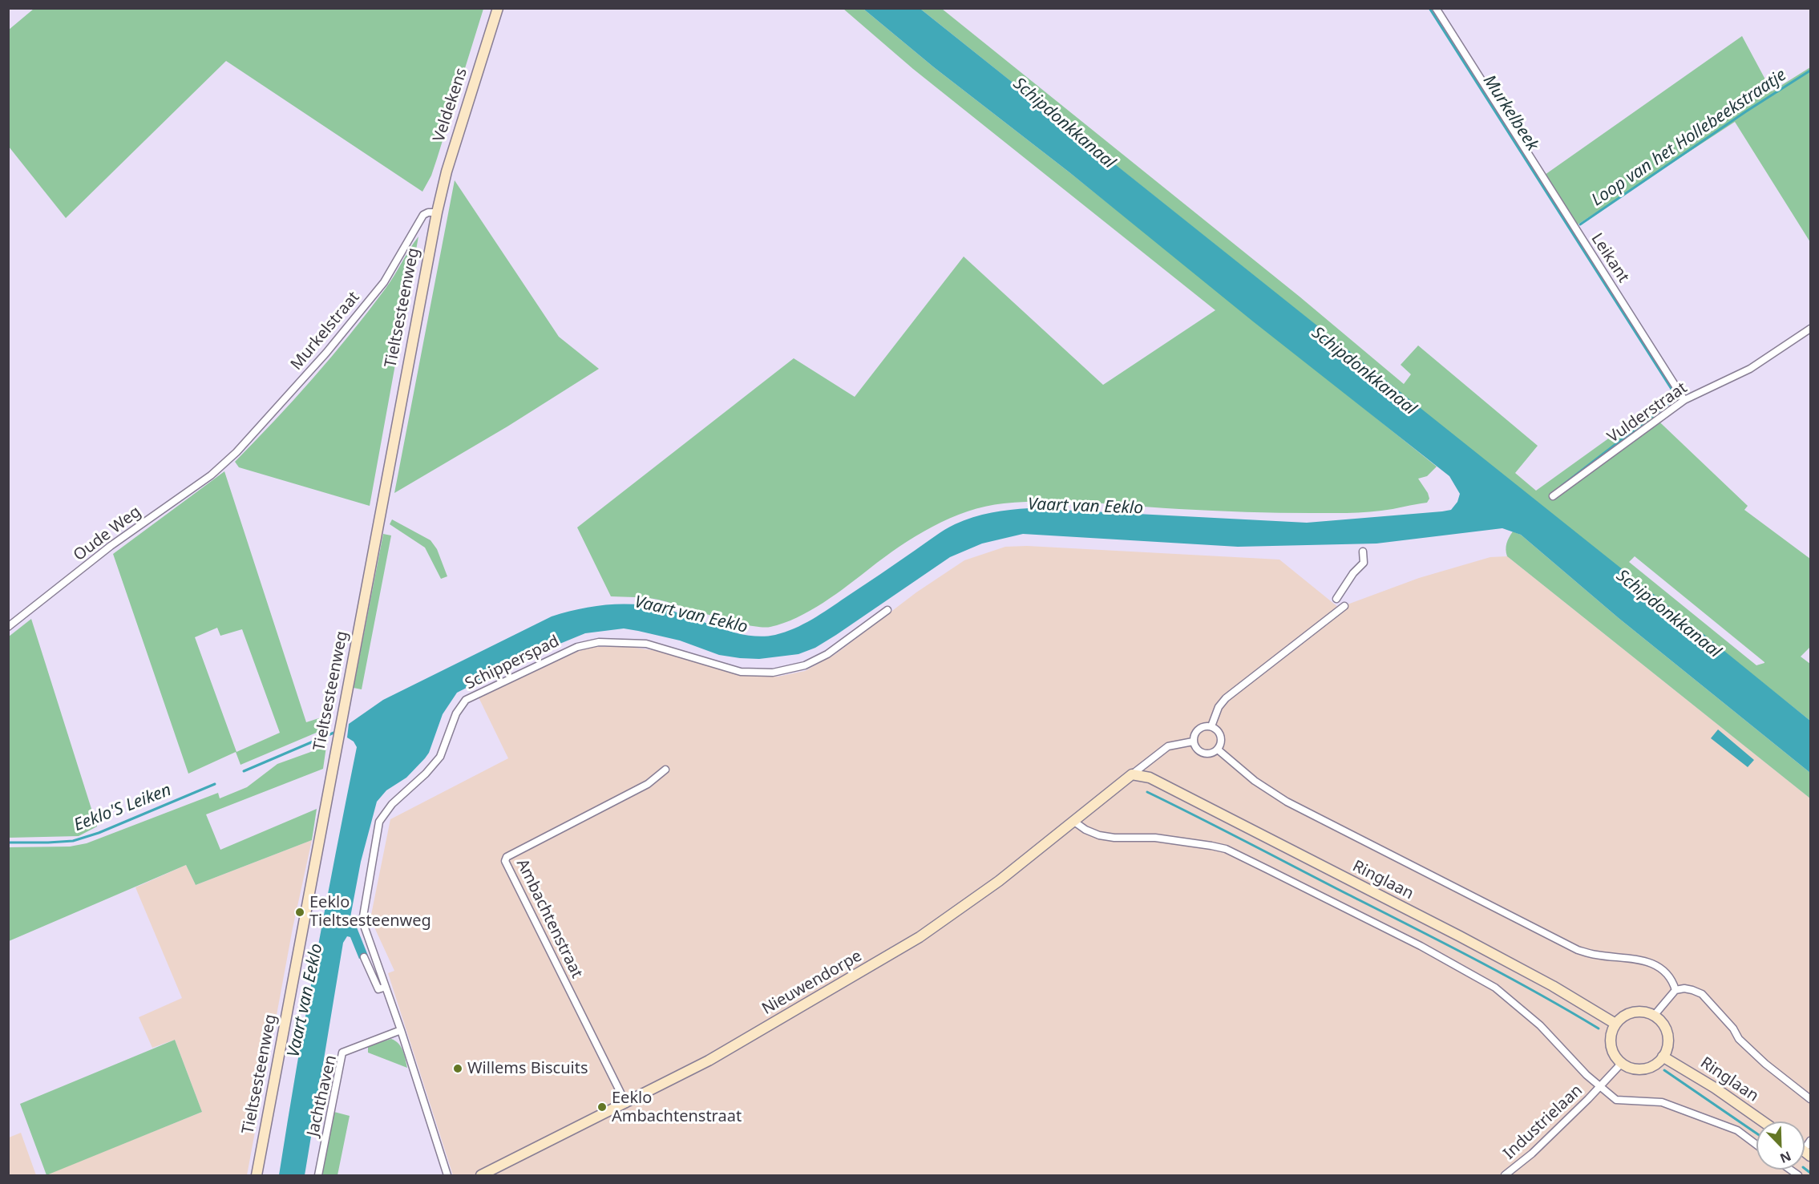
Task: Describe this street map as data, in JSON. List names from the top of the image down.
{
  "streets": {
    "main road": [
      "Veldekens",
      "Tieltsesteenweg",
      "Ringlaan",
      "Nieuwendorpe"
    ],
    "street": [
      "Leikant",
      "Murkelstraat",
      "Vulderstraat",
      "Oude Weg",
      "Schipperspad",
      "Ambachtenstraat",
      "Jachthaven",
      "Industrielaan"
    ]
  },
  "crossings": [
    ["Veldekens", "Tieltsesteenweg"],
    ["Veldekens", "Murkelstraat"],
    ["Leikant", "Vulderstraat"],
    ["Tieltsesteenweg", "Murkelstraat"],
    ["Murkelstraat", "Oude Weg"],
    ["Schipperspad", "Jachthaven"],
    ["Ringlaan", "Nieuwendorpe"],
    ["Ringlaan", "Industrielaan"],
    ["Ambachtenstraat", "Nieuwendorpe"]
  ],
  "water": [
    "Murkelbeek",
    "Schipdonkkanaal",
    "Loop van het Hollebeekstraatje",
    "Vaart van Eeklo",
    "Eeklo'S Leiken"
  ],
  "places": ["Eeklo Tieltsesteenweg", "Willems Biscuits", "Eeklo Ambachtenstraat"],
  "north": "bottom right"
}
